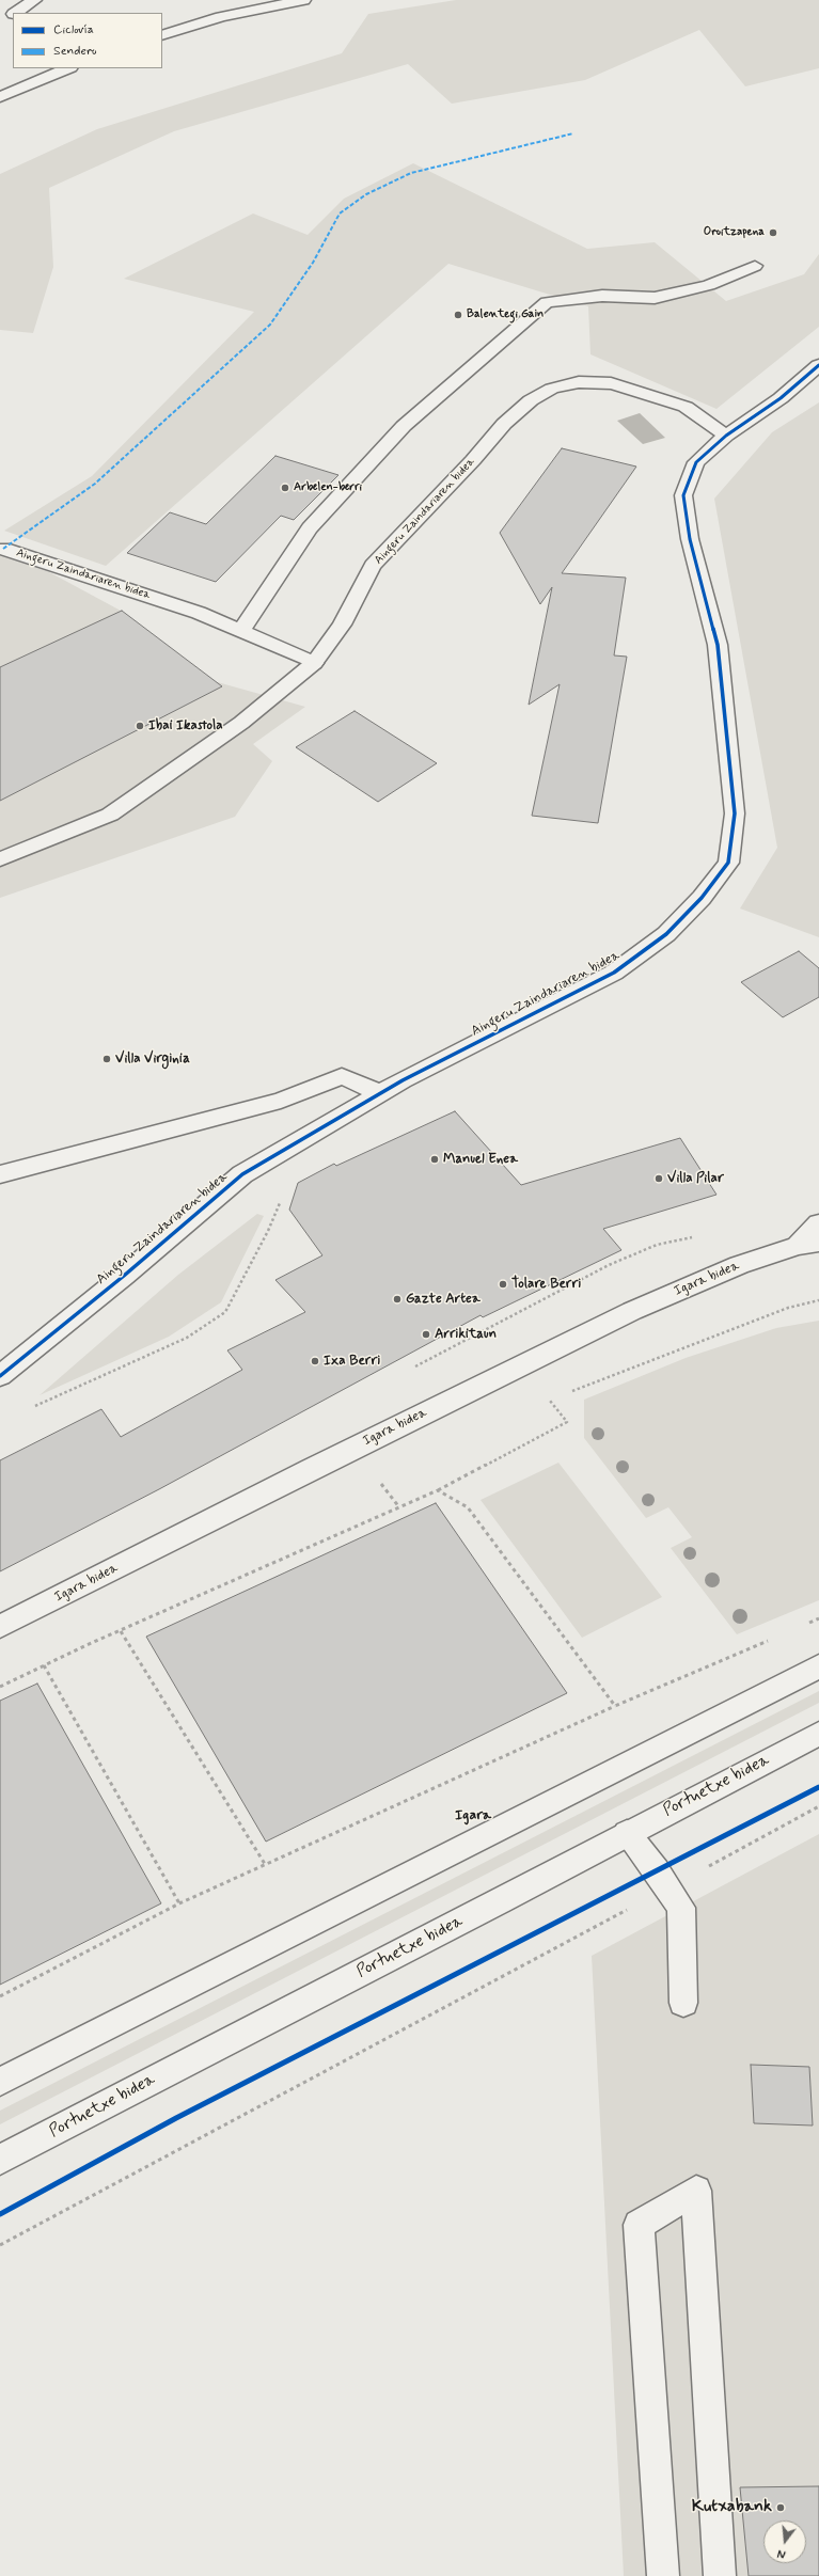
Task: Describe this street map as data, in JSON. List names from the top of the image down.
{
  "streets": {
    "main road": ["Aingeru Zaindariaren bidea", "Igara bidea", "Portuetxe bidea"]
  },
  "districts": ["Igara"],
  "places": [
    "Oroitzapena",
    "Balentegi Gain",
    "Arbelen-berri",
    "Ibai Ikastola",
    "Villa Virginia",
    "Manuel Enea",
    "Villa Pilar",
    "Tolare Berri",
    "Gazte Artea",
    "Arrikitaun",
    "Ixa Berri",
    "Kutxabank"
  ],
  "legend": ["Ciclovía", "Sendero"],
  "north": "bottom"
}
